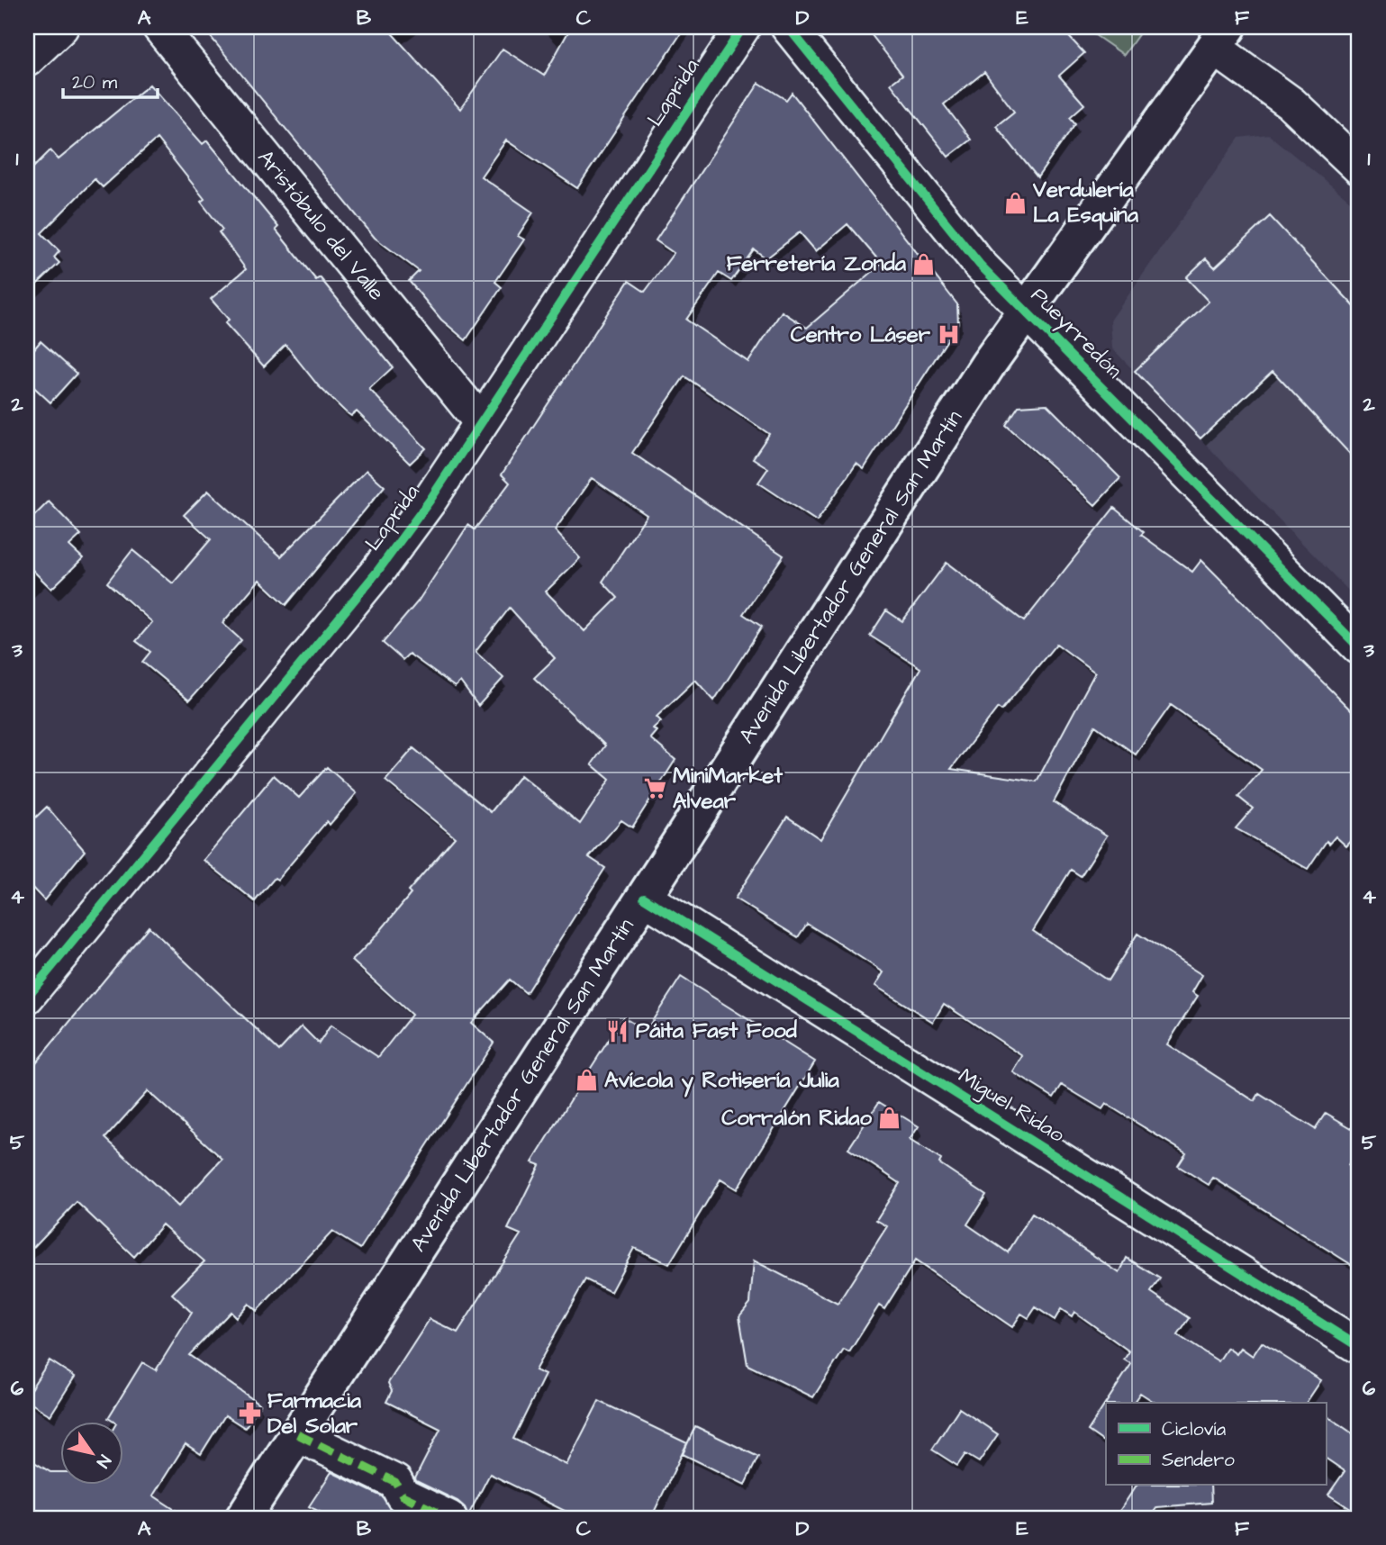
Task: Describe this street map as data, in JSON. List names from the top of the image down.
{
  "streets": {
    "main road": ["Avenida Libertador General San Martín"],
    "street": [
      "Laprida",
      "Aristóbulo del Valle",
      "Pueyrredón",
      "Miguel Ridao"
    ]
  },
  "crossings": [
    ["Laprida", "Aristóbulo del Valle"],
    ["Pueyrredón", "Avenida Libertador General San Martín"],
    ["Avenida Libertador General San Martín", "Miguel Ridao"]
  ],
  "places": {
    "shop": [
      "Verdulería La Esquina",
      "Ferretería Zonda",
      "Avícola y Rotisería Julia",
      "Corralón Ridao"
    ],
    "hospital": ["Centro Láser"],
    "supermarket": ["MiniMarket Alvear"],
    "restaurant": ["Páita Fast Food"],
    "pharmacy": ["Farmacia Del Solar"]
  },
  "legend": ["Ciclovía", "Sendero"],
  "scale_bar": "20 m",
  "north": "bottom right",
  "grid": {
    "columns": [
      "A",
      "B",
      "C",
      "D",
      "E",
      "F"
    ],
    "rows": [
      "1",
      "2",
      "3",
      "4",
      "5",
      "6"
    ]
  }
}
